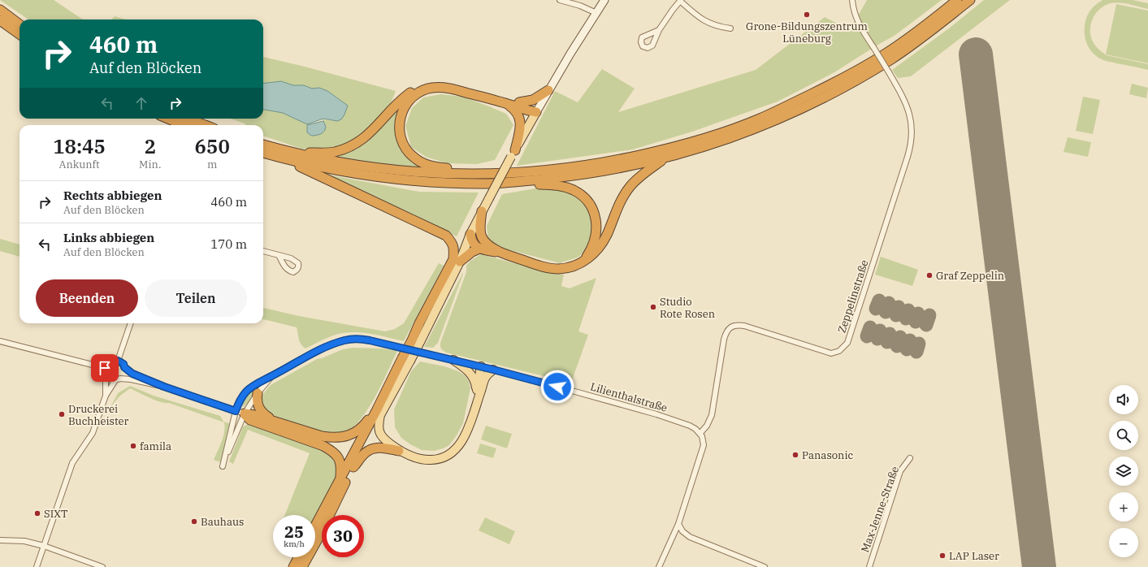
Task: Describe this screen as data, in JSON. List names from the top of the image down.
{
  "streets": {
    "street": ["Zeppelinstraße", "Lilienthalstraße", "Max-Jenne-Straße"]
  },
  "crossings": [
    ["Zeppelinstraße", "Lilienthalstraße"]
  ],
  "places": [
    "Grone-Bildungszentrum Lüneburg",
    "Graf Zeppelin",
    "Studio Rote Rosen",
    "Druckerei Buchheister",
    "famila",
    "Panasonic",
    "SIXT",
    "Bauhaus",
    "LAP Laser"
  ],
  "page": {
    "turn": ["460 m", "Auf den Blöcken"],
    "eta": [
      "18:45",
      "Ankunft",
      "2",
      "Min.",
      "650",
      "m"
    ],
    "list": [
      {
        "name": "Rechts abbiegen",
        "note": "Auf den Blöcken",
        "value": "460 m"
      },
      {
        "name": "Links abbiegen",
        "note": "Auf den Blöcken",
        "value": "170 m"
      }
    ],
    "buttons": ["Beenden", "Teilen"],
    "map_buttons": ["+", "−"],
    "speed": "25 km/h",
    "limit": "30"
  }
}
